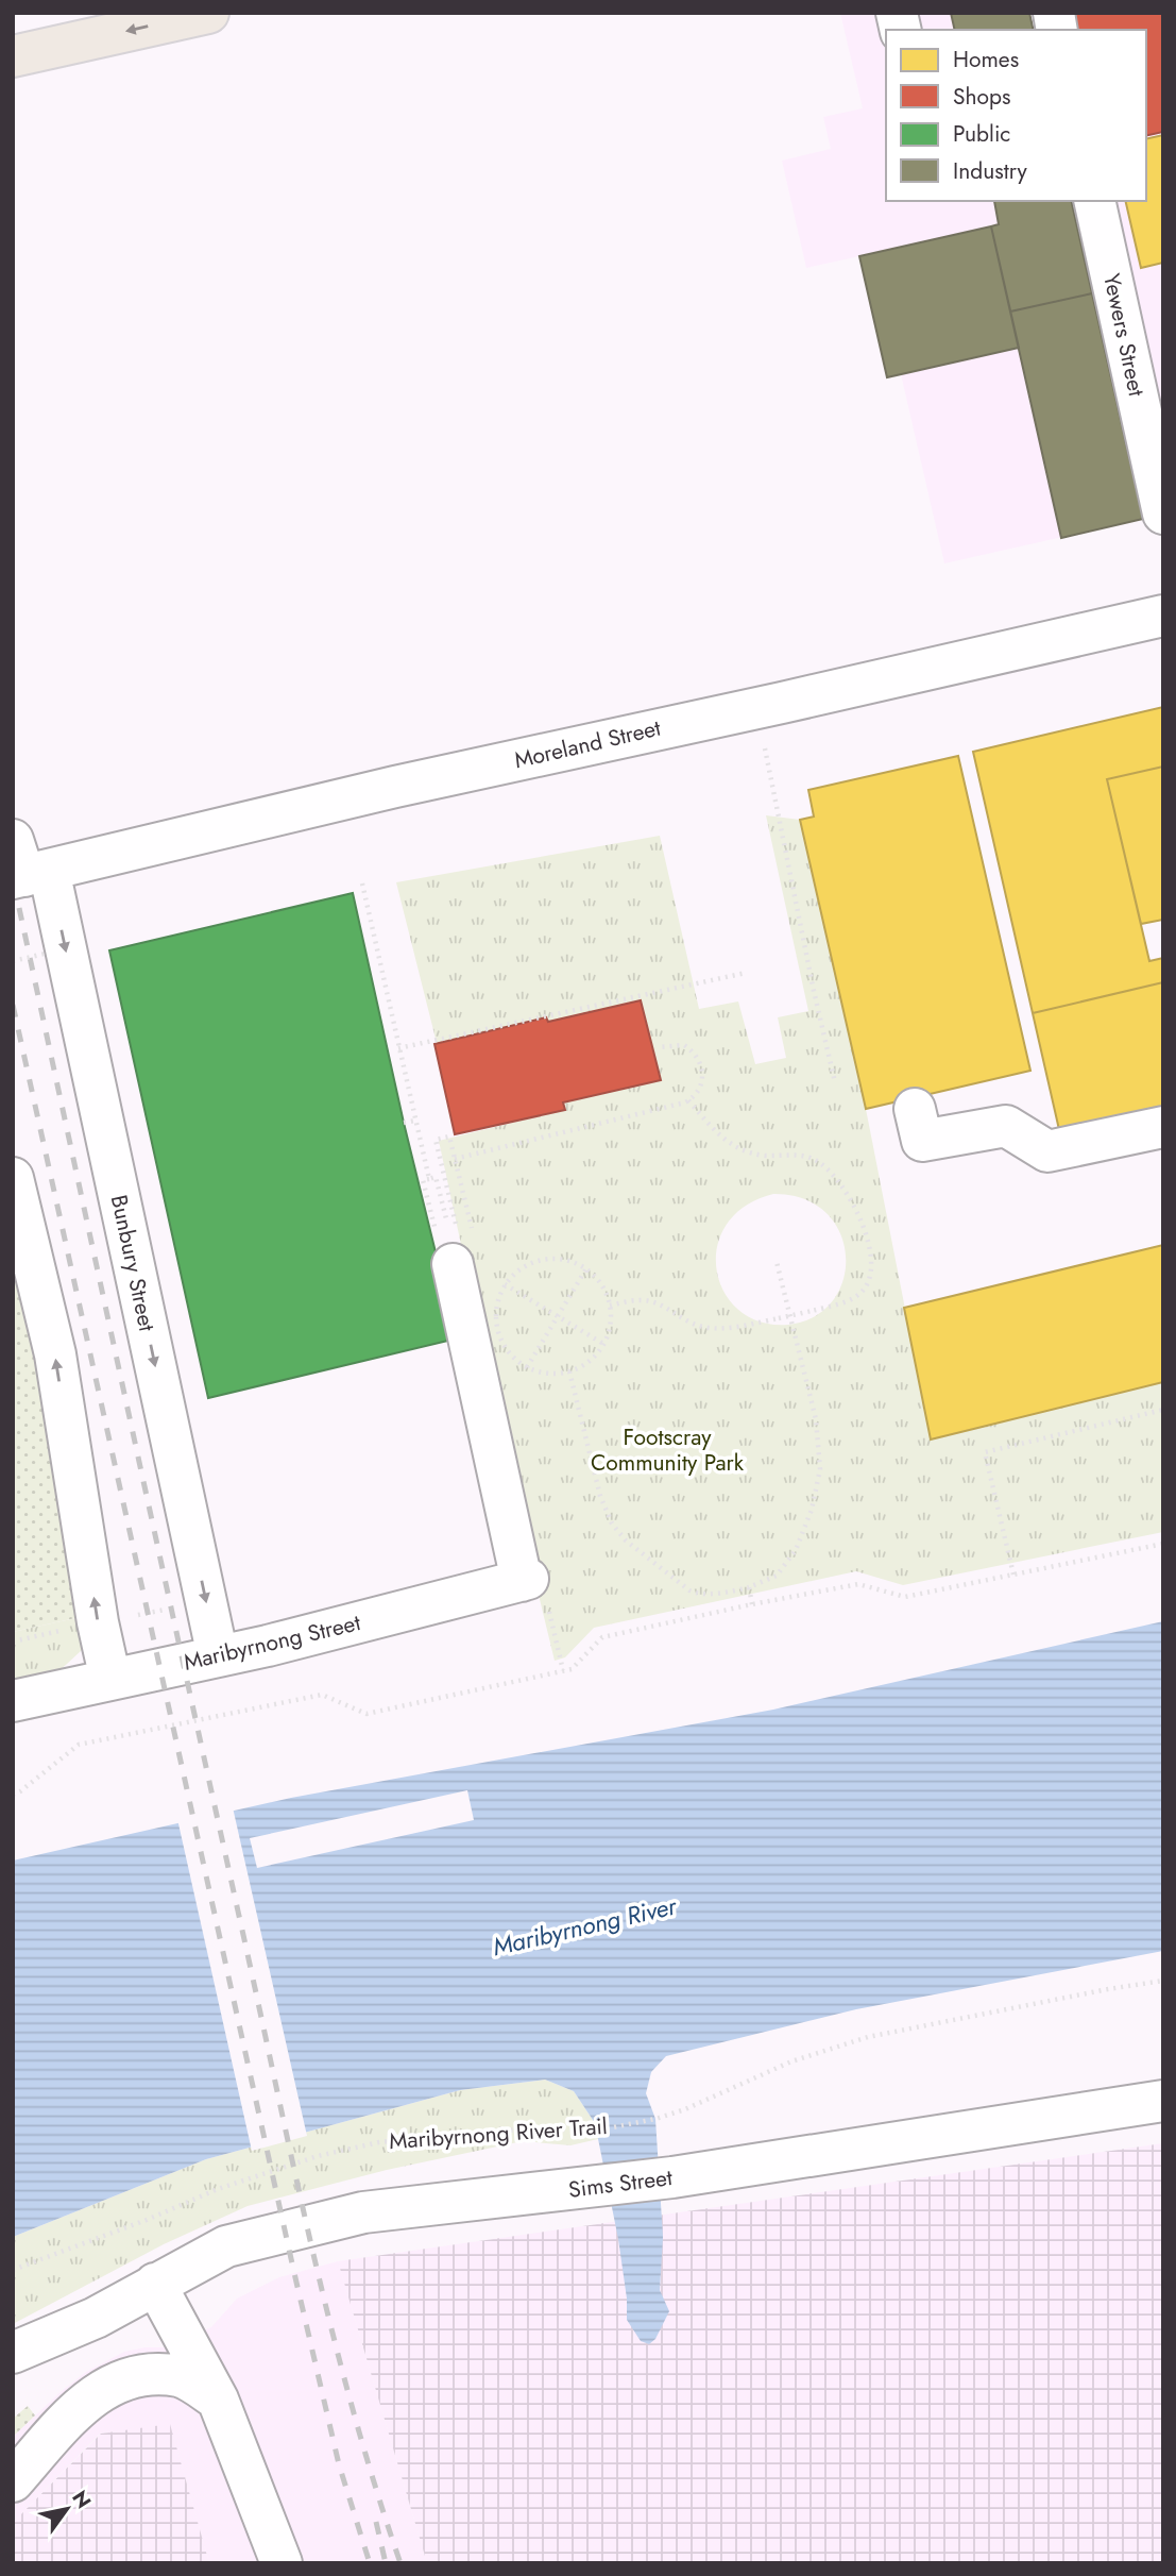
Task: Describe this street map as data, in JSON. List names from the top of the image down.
{
  "streets": {
    "street": [
      "Yewers Street",
      "Moreland Street",
      "Bunbury Street",
      "Maribyrnong Street",
      "Sims Street"
    ],
    "path": ["Maribyrnong River Trail"]
  },
  "crossings": [
    ["Moreland Street", "Bunbury Street"],
    ["Bunbury Street", "Maribyrnong Street"]
  ],
  "water": ["Maribyrnong River"],
  "parks": ["Footscray Community Park"],
  "legend": [
    "Homes",
    "Shops",
    "Public",
    "Industry"
  ],
  "north": "top right"
}
